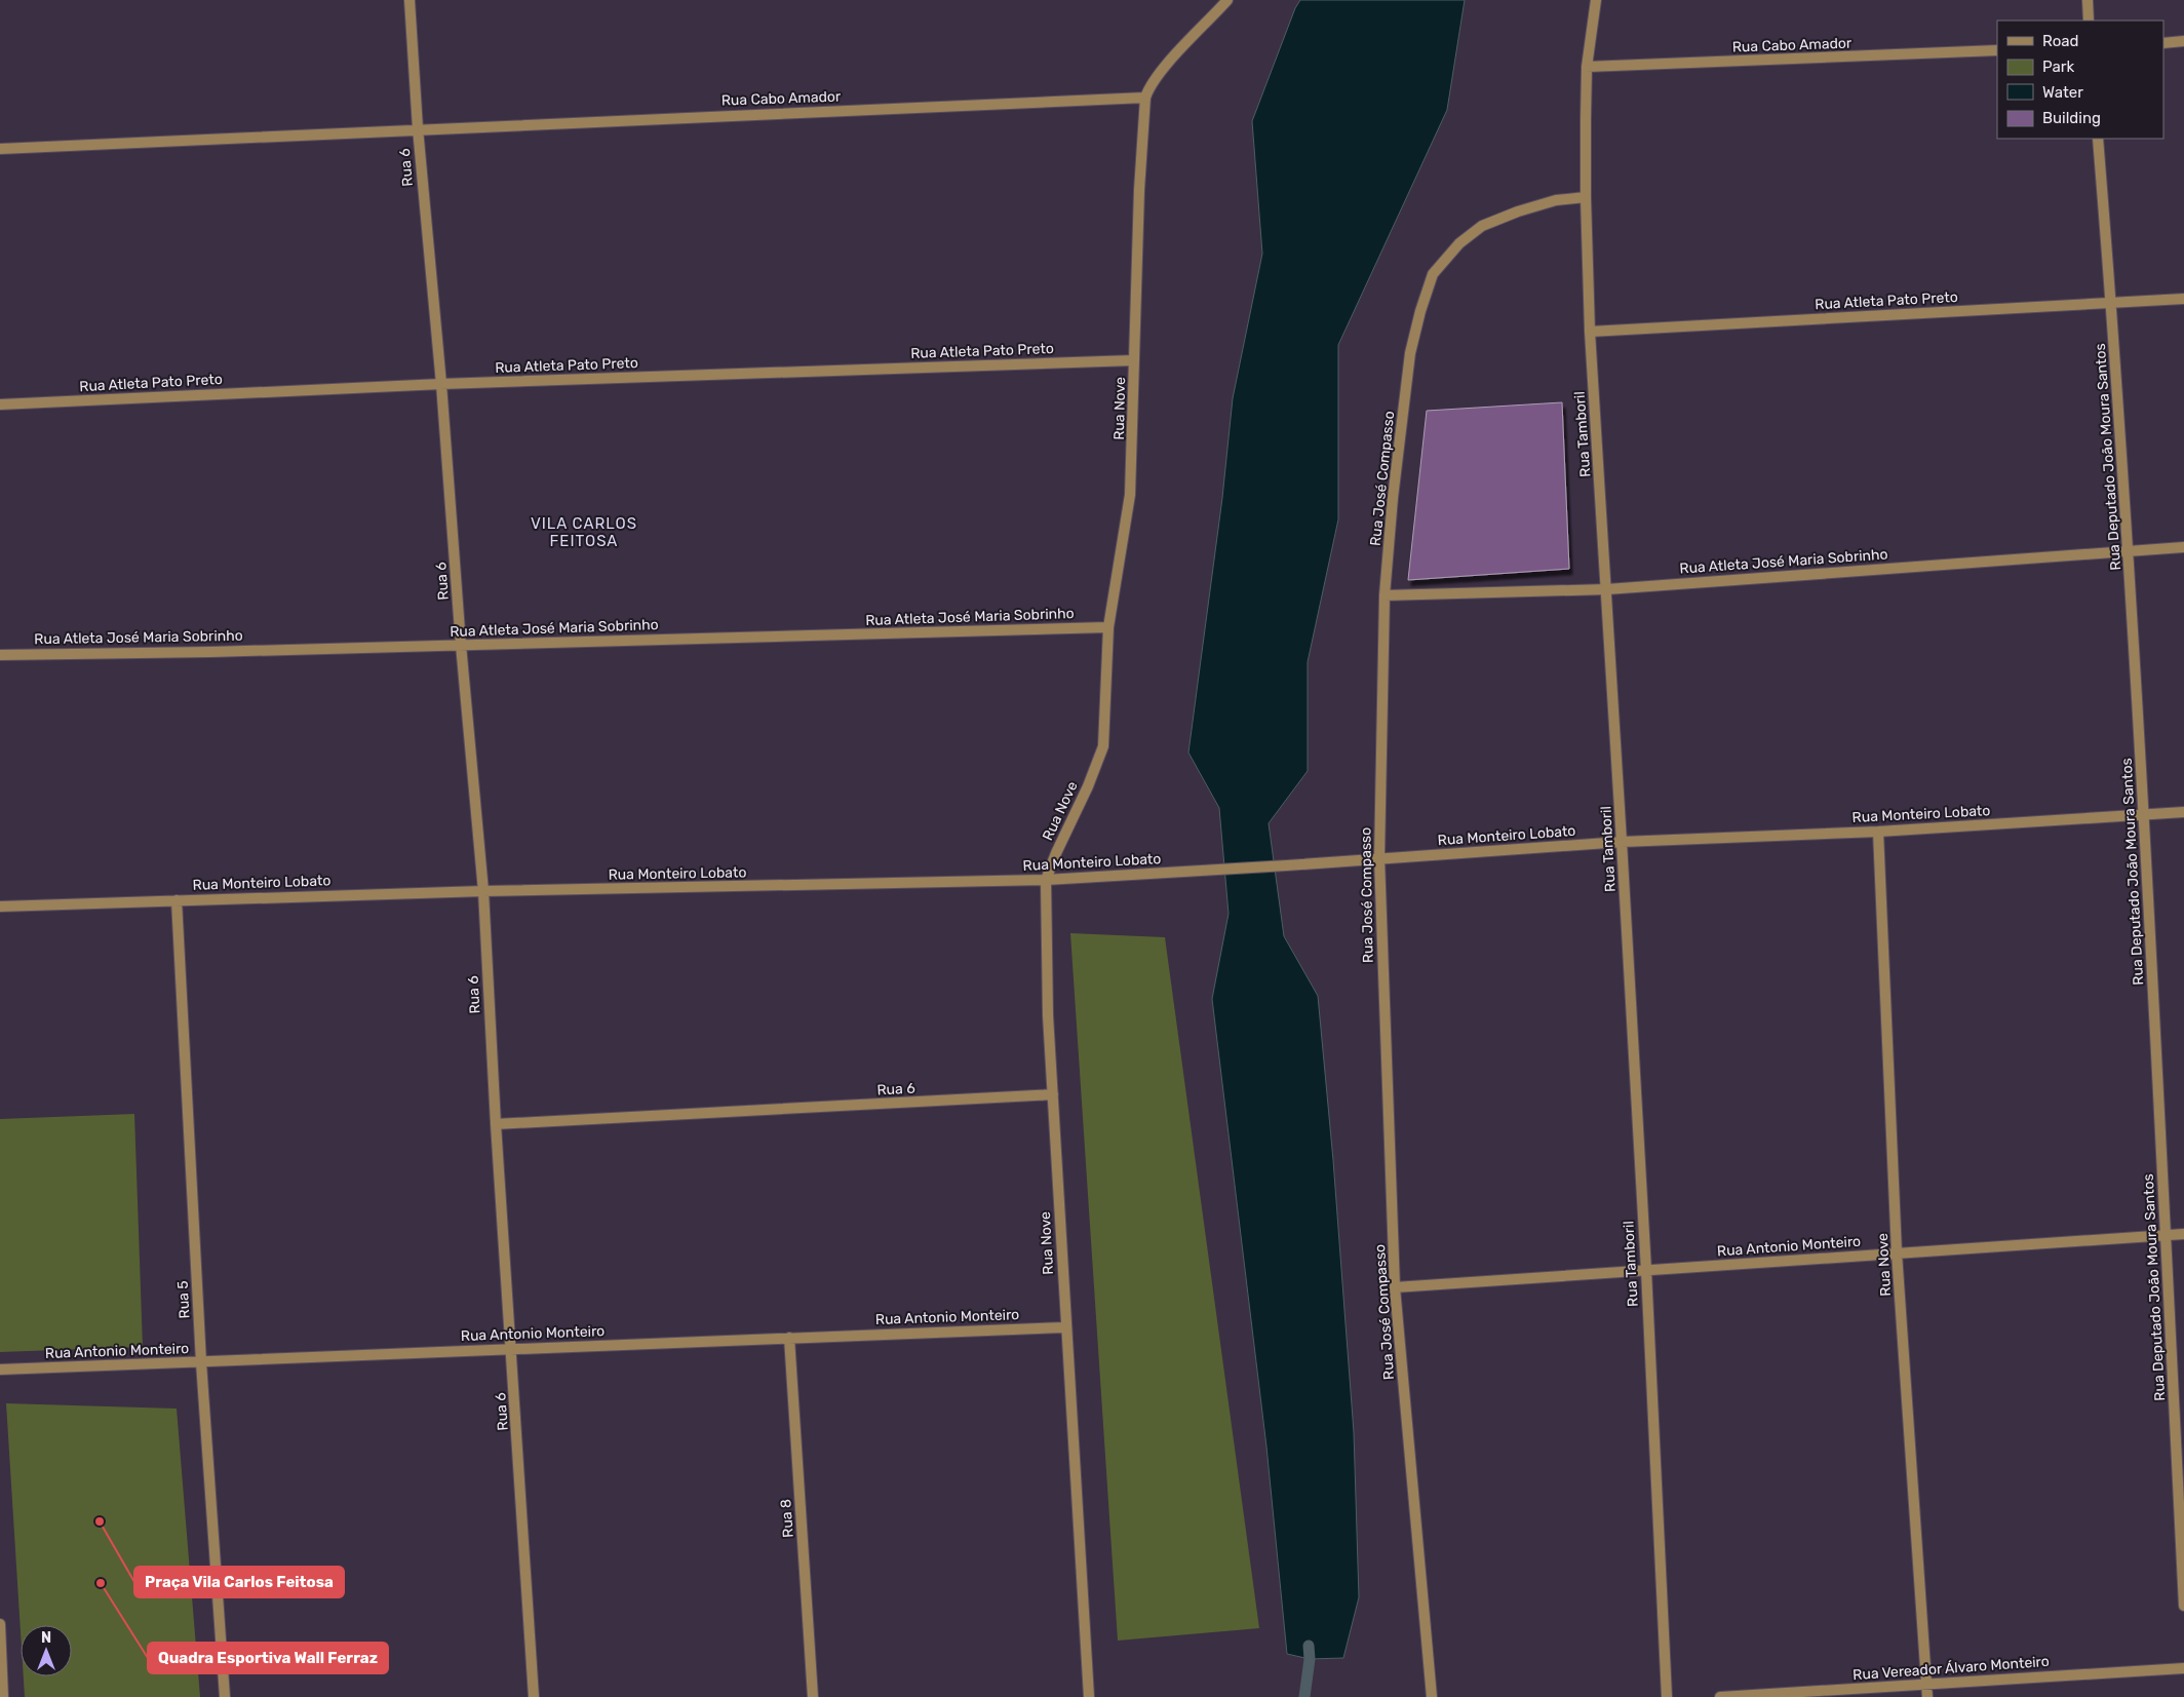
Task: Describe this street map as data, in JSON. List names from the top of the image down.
{
  "streets": {
    "street": [
      "Rua Cabo Amador",
      "Rua 6",
      "Rua Atleta Pato Preto",
      "Rua Nove",
      "Rua Tamboril",
      "Rua Deputado João Moura Santos",
      "Rua José Compasso",
      "Rua Atleta José Maria Sobrinho",
      "Rua Monteiro Lobato",
      "Rua Antonio Monteiro",
      "Rua 5",
      "Rua 8",
      "Rua Vereador Álvaro Monteiro"
    ]
  },
  "crossings": [
    ["Rua Cabo Amador", "Rua 6"],
    ["Rua Cabo Amador", "Rua Nove"],
    ["Rua Cabo Amador", "Rua Tamboril"],
    ["Rua 6", "Rua Atleta Pato Preto"],
    ["Rua 6", "Rua Nove"],
    ["Rua 6", "Rua Atleta José Maria Sobrinho"],
    ["Rua 6", "Rua Monteiro Lobato"],
    ["Rua 6", "Rua Antonio Monteiro"],
    ["Rua Atleta Pato Preto", "Rua Nove"],
    ["Rua Atleta Pato Preto", "Rua Tamboril"],
    ["Rua Atleta Pato Preto", "Rua Deputado João Moura Santos"],
    ["Rua Nove", "Rua Atleta José Maria Sobrinho"],
    ["Rua Nove", "Rua Monteiro Lobato"],
    ["Rua Nove", "Rua Antonio Monteiro"],
    ["Rua Nove", "Rua Vereador Álvaro Monteiro"],
    ["Rua Tamboril", "Rua José Compasso"],
    ["Rua Tamboril", "Rua Atleta José Maria Sobrinho"],
    ["Rua Tamboril", "Rua Monteiro Lobato"],
    ["Rua Tamboril", "Rua Antonio Monteiro"],
    ["Rua Deputado João Moura Santos", "Rua Atleta José Maria Sobrinho"],
    ["Rua Deputado João Moura Santos", "Rua Monteiro Lobato"],
    ["Rua Deputado João Moura Santos", "Rua Antonio Monteiro"],
    ["Rua José Compasso", "Rua Atleta José Maria Sobrinho"],
    ["Rua José Compasso", "Rua Monteiro Lobato"],
    ["Rua José Compasso", "Rua Antonio Monteiro"],
    ["Rua Monteiro Lobato", "Rua 5"],
    ["Rua Antonio Monteiro", "Rua 5"],
    ["Rua Antonio Monteiro", "Rua 8"]
  ],
  "districts": ["VILA CARLOS FEITOSA"],
  "places": ["Praça Vila Carlos Feitosa", "Quadra Esportiva Wall Ferraz"],
  "legend": [
    "Road",
    "Park",
    "Water",
    "Building"
  ],
  "north": "top"
}
